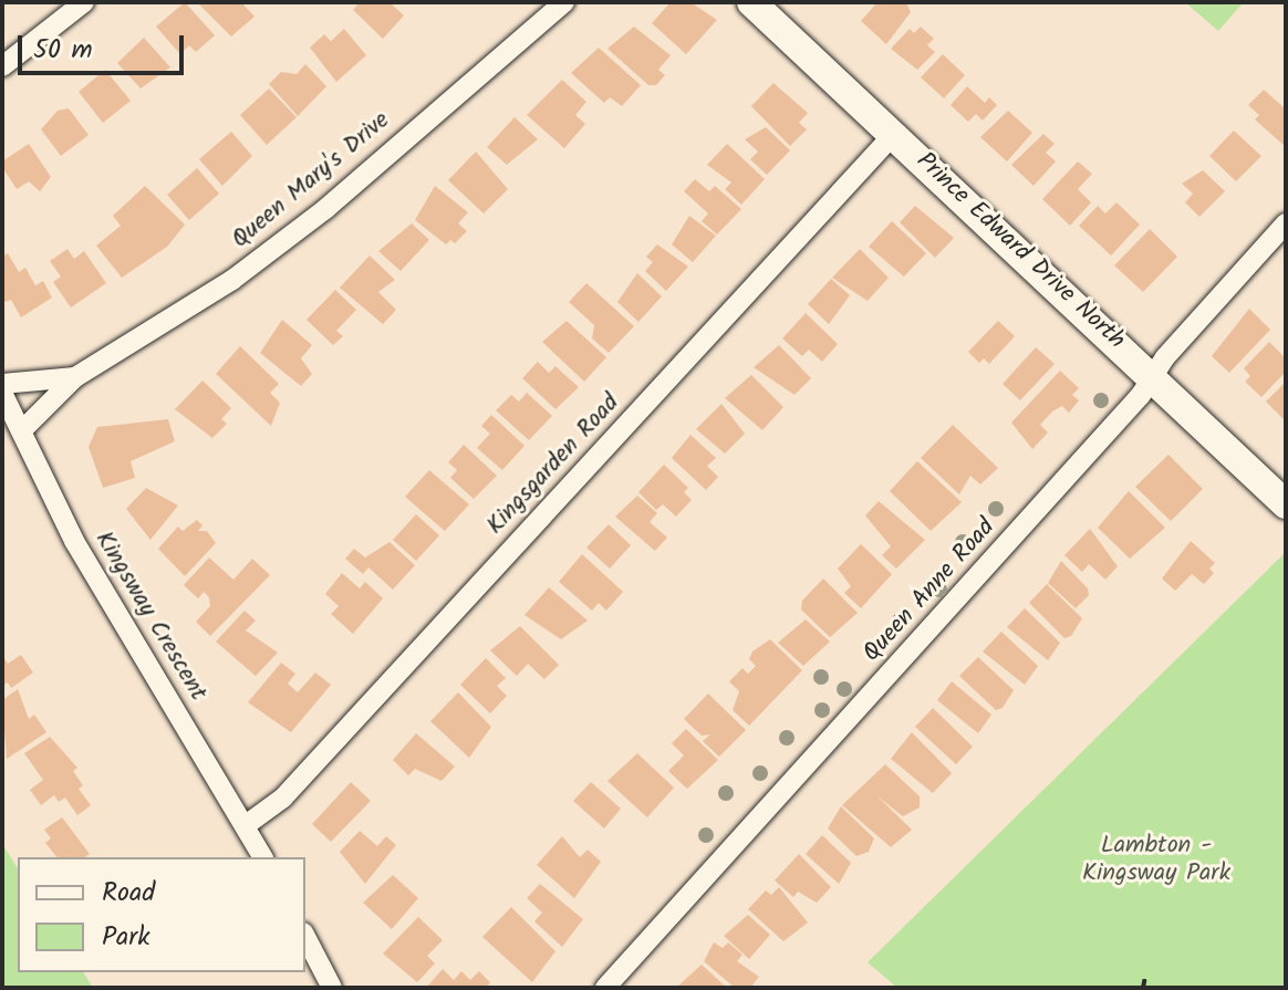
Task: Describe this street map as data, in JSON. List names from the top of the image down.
{
  "streets": {
    "street": [
      "Queen Mary's Drive",
      "Prince Edward Drive North",
      "Kingsgarden Road",
      "Queen Anne Road",
      "Kingsway Crescent"
    ]
  },
  "crossings": [
    ["Queen Mary's Drive", "Kingsway Crescent"],
    ["Prince Edward Drive North", "Kingsgarden Road"],
    ["Prince Edward Drive North", "Queen Anne Road"],
    ["Kingsgarden Road", "Kingsway Crescent"]
  ],
  "parks": ["Lambton - Kingsway Park"],
  "legend": ["Road", "Park"],
  "scale_bar": "50 m"
}
